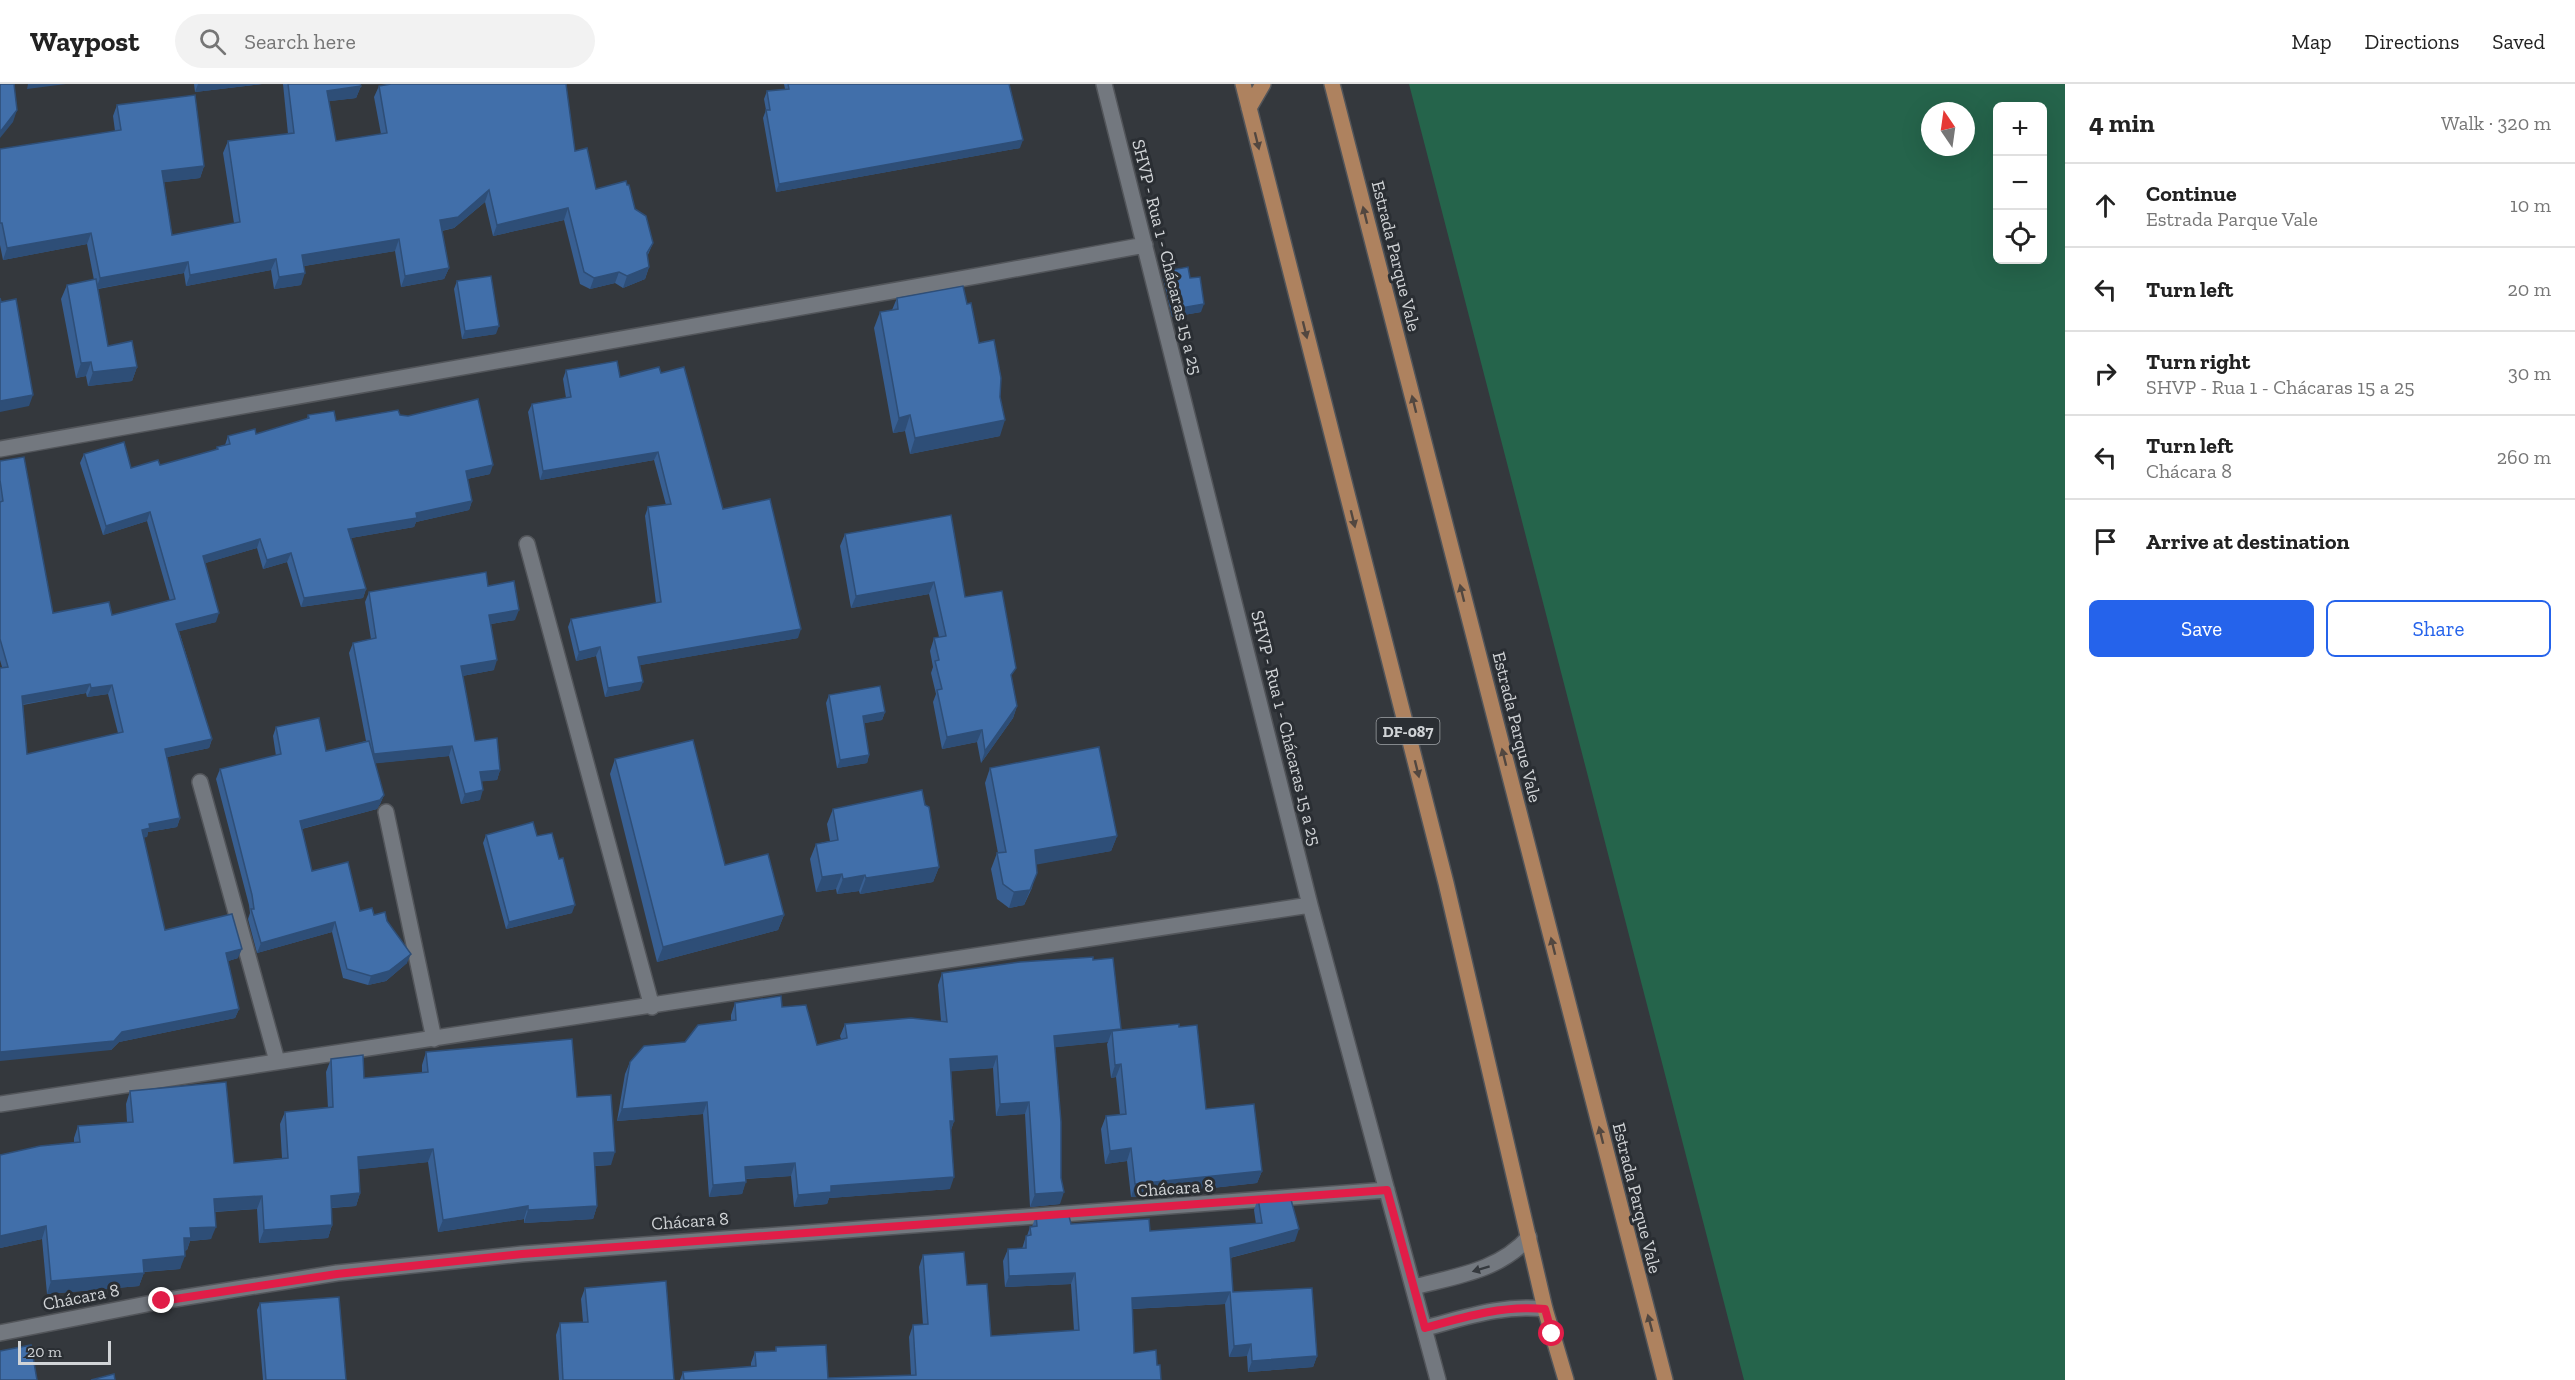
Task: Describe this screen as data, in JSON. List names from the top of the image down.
{
  "streets": {
    "main road": ["Estrada Parque Vale", "DF-087"],
    "street": ["SHVP - Rua 1 - Chácaras 15 a 25", "Chácara 8"]
  },
  "crossings": [
    ["SHVP - Rua 1 - Chácaras 15 a 25", "Chácara 8"]
  ],
  "scale_bar": "20 m",
  "north": "top",
  "page": {
    "header": "Waypost",
    "search": "Search here",
    "nav": ["Map", "Directions", "Saved"],
    "heading": ["4 min", "Walk · 320 m"],
    "map_buttons": ["+", "−"],
    "list": [
      ["Continue", "Estrada Parque Vale", "10 m"],
      ["Turn left", "20 m"],
      ["Turn right", "SHVP - Rua 1 - Chácaras 15 a 25", "30 m"],
      ["Turn left", "Chácara 8", "260 m"],
      "Arrive at destination"
    ],
    "buttons": ["Save", "Share"],
    "scale": "20 m"
  }
}
